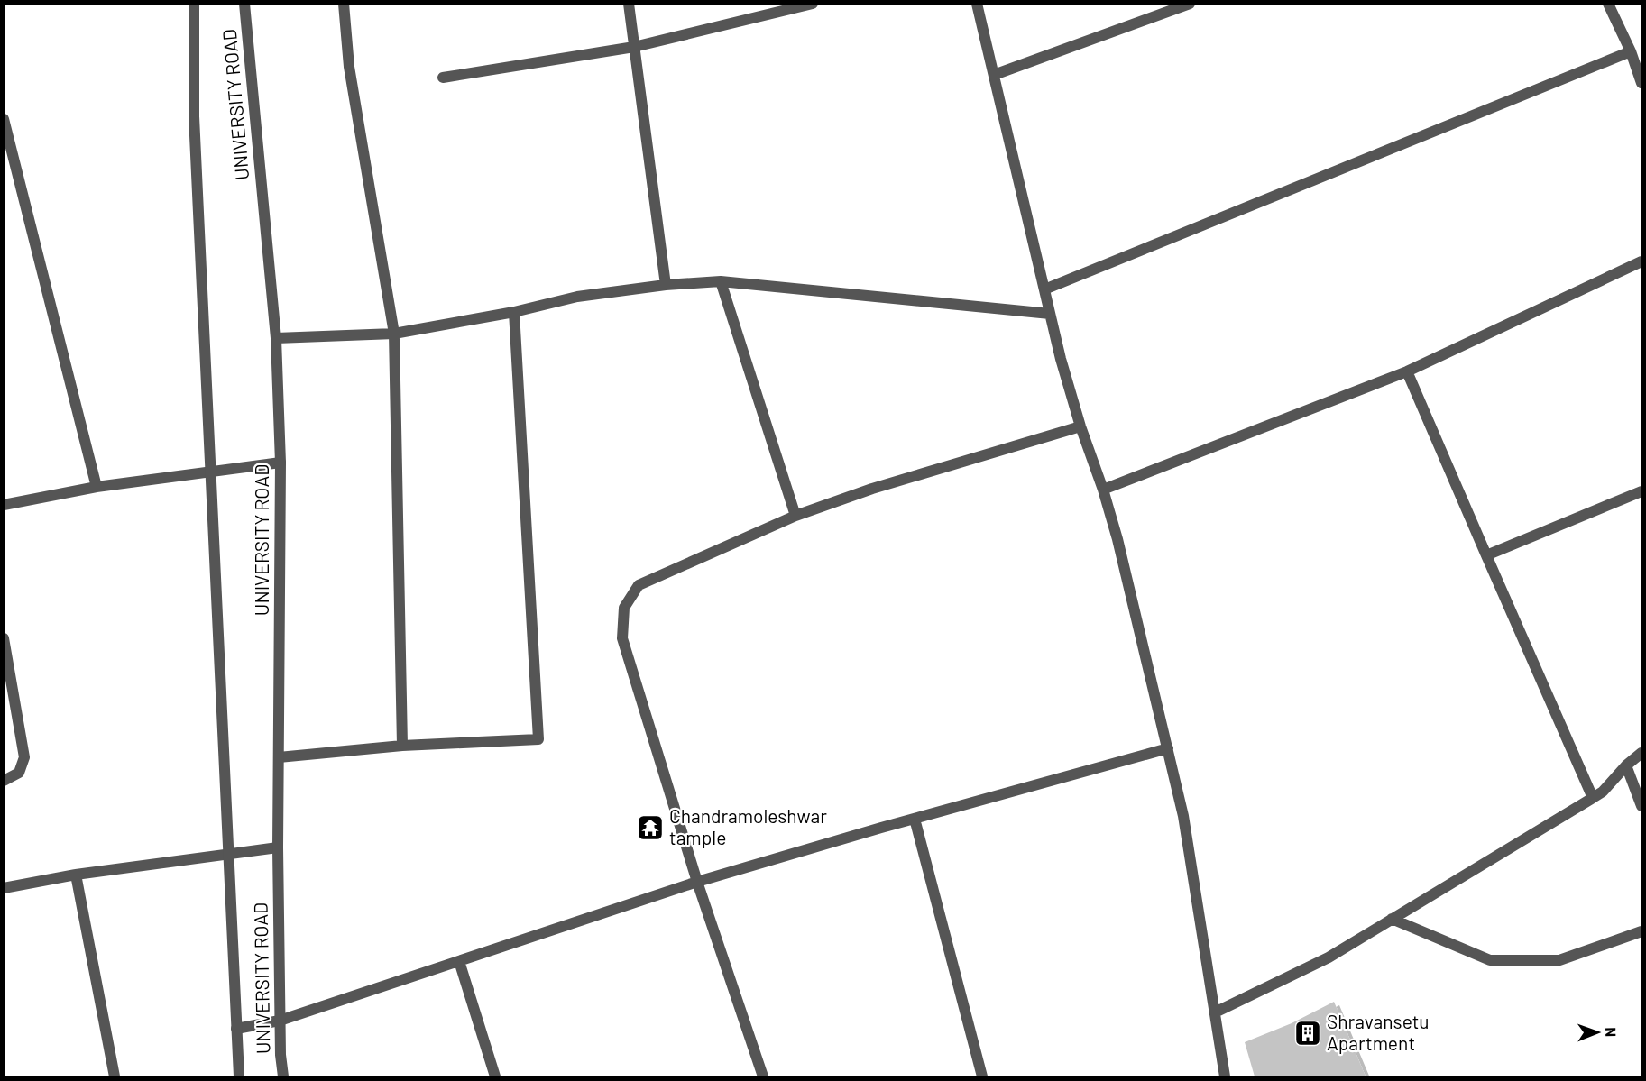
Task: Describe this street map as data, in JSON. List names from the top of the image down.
{
  "streets": {
    "street": ["UNIVERSITY ROAD"]
  },
  "places": {
    "temple": ["Chandramoleshwar tample"],
    "building": ["Shravansetu Apartment"]
  },
  "north": "right"
}
